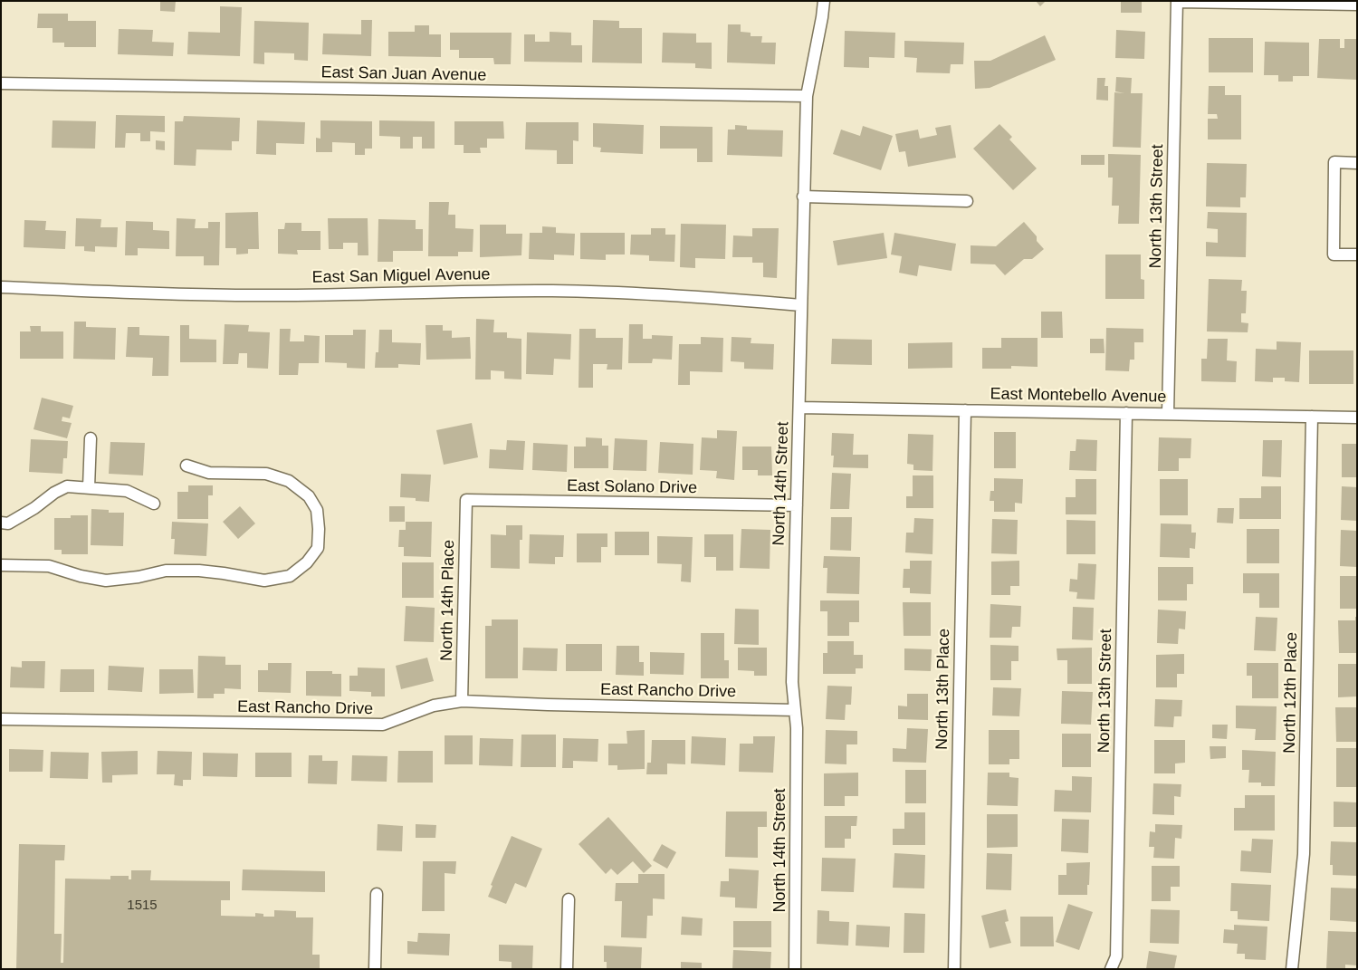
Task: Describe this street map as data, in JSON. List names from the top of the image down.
{
  "streets": {
    "street": [
      "East San Juan Avenue",
      "North 13th Street",
      "East San Miguel Avenue",
      "East Montebello Avenue",
      "North 14th Street",
      "East Solano Drive",
      "North 14th Place",
      "North 13th Place",
      "East Rancho Drive",
      "North 12th Place"
    ]
  },
  "crossings": [
    ["East San Juan Avenue", "North 14th Street"],
    ["North 13th Street", "East Montebello Avenue"],
    ["East San Miguel Avenue", "North 14th Street"],
    ["East Montebello Avenue", "North 14th Street"],
    ["East Montebello Avenue", "North 13th Place"],
    ["East Montebello Avenue", "North 12th Place"],
    ["North 14th Street", "East Solano Drive"],
    ["North 14th Street", "East Rancho Drive"],
    ["East Solano Drive", "North 14th Place"],
    ["North 14th Place", "East Rancho Drive"]
  ],
  "house_numbers": ["1515"]
}
